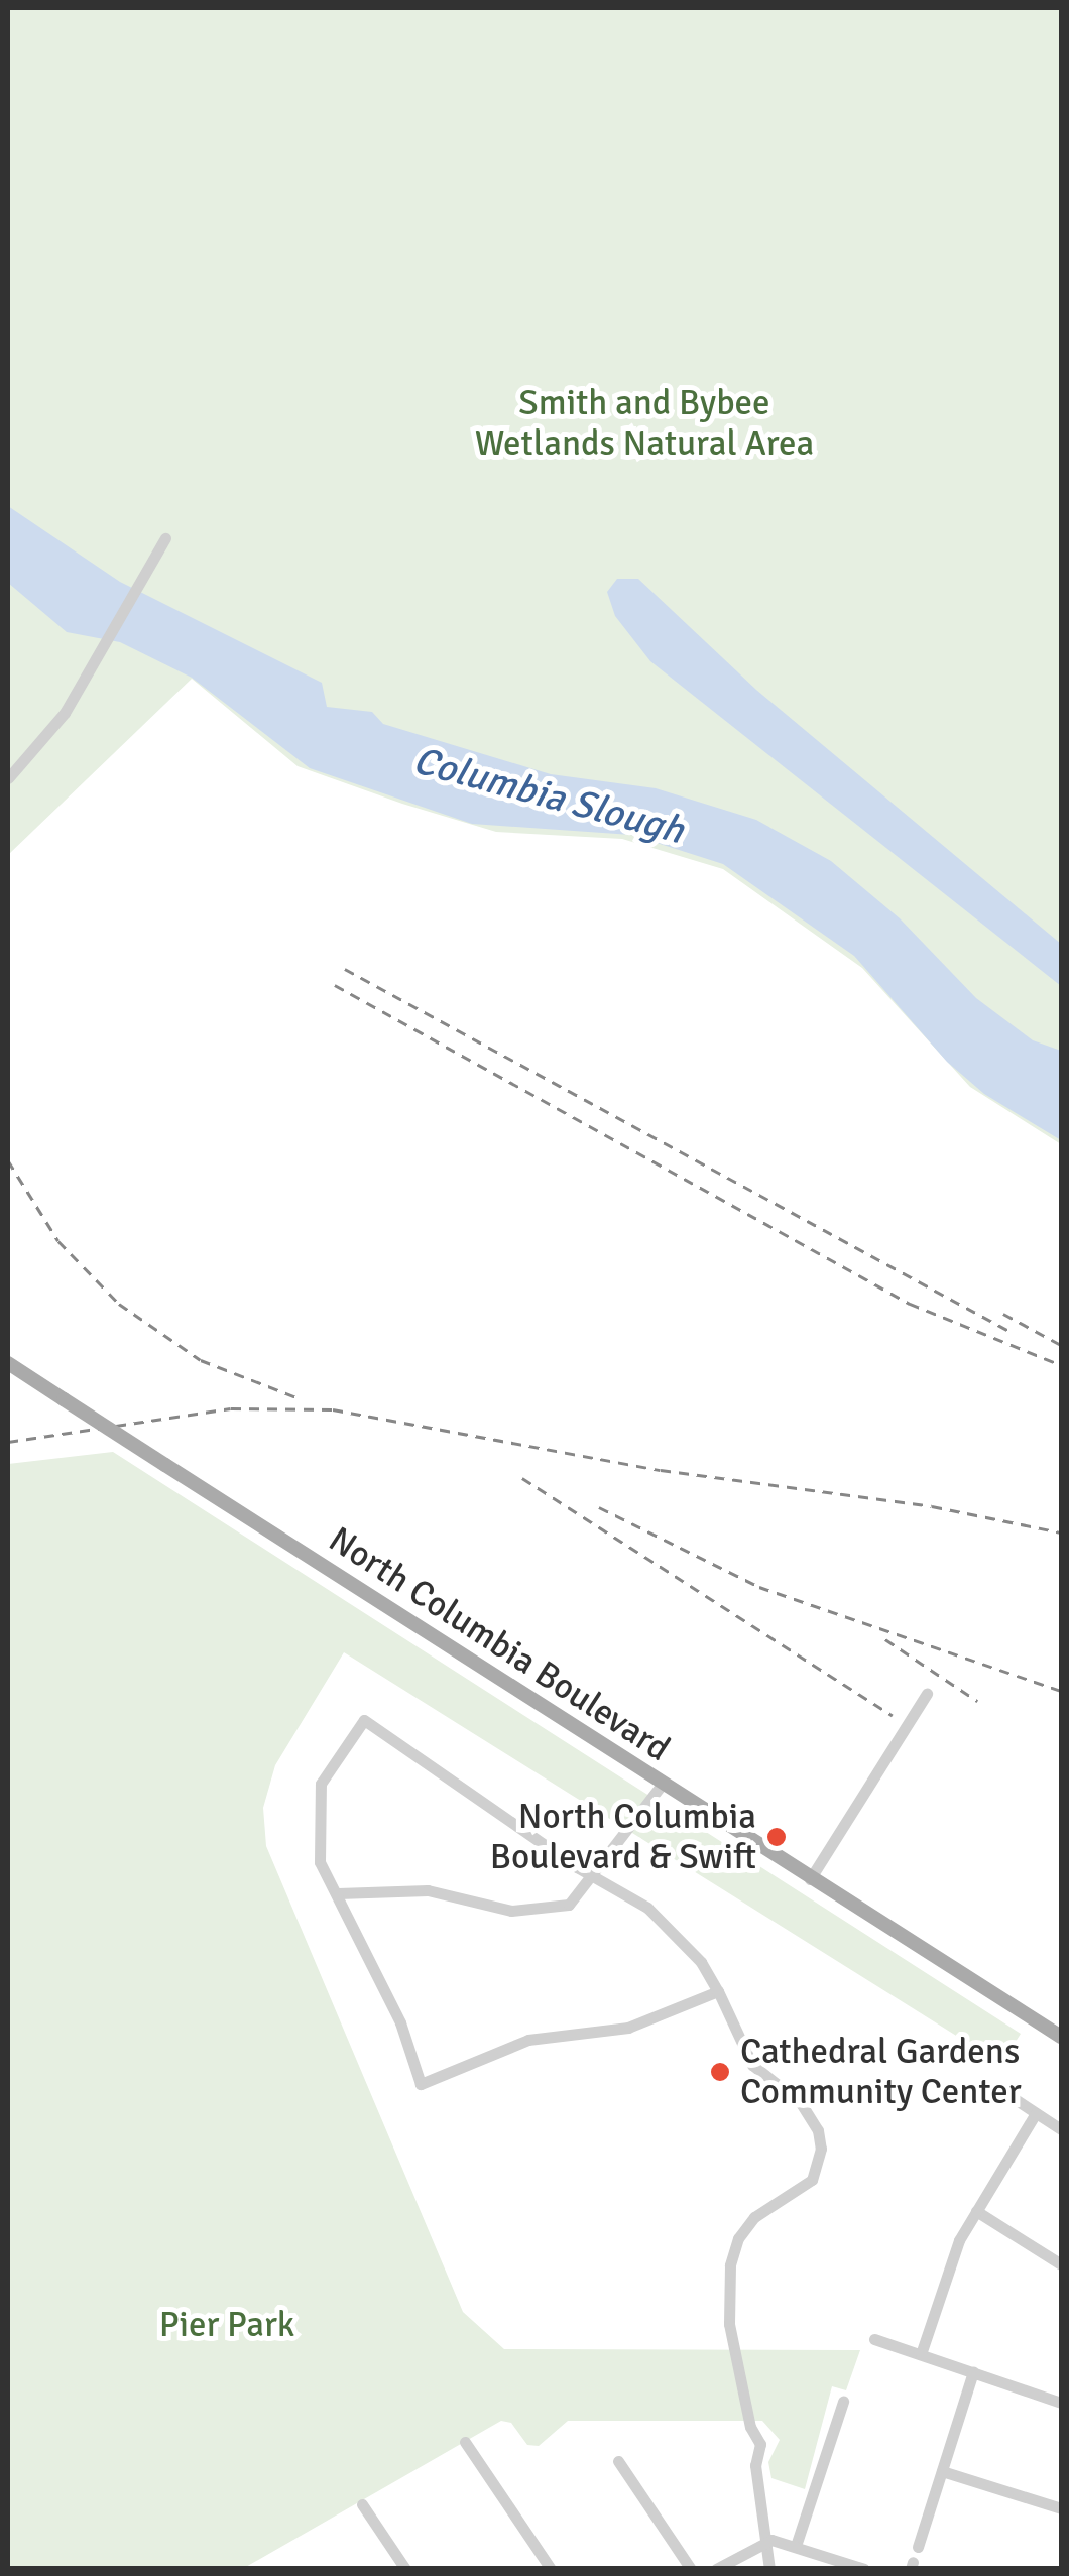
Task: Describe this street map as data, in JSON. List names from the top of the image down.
{
  "streets": {
    "main road": ["North Columbia Boulevard"]
  },
  "water": ["Columbia Slough"],
  "parks": ["Smith and Bybee Wetlands Natural Area", "Pier Park"],
  "places": ["North Columbia Boulevard & Swift", "Cathedral Gardens Community Center"]
}
